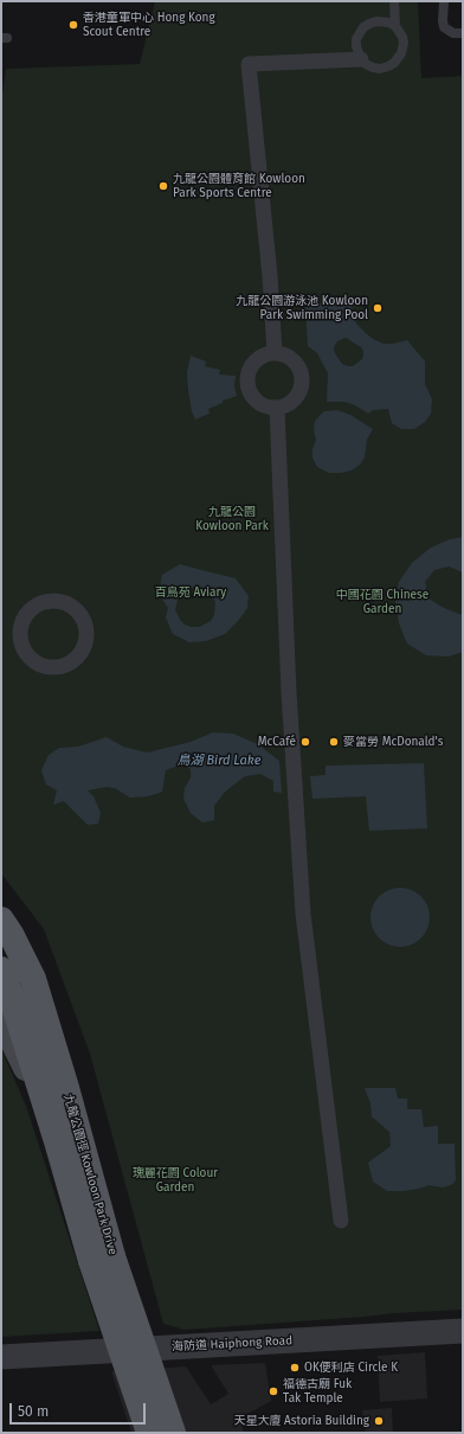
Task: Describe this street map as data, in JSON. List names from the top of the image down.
{
  "streets": {
    "main road": ["九龍公園徑 Kowloon Park Drive"],
    "street": ["海防道 Haiphong Road"]
  },
  "water": ["鳥湖 Bird Lake"],
  "parks": [
    "九龍公園 Kowloon Park",
    "百鳥苑 Aviary",
    "中國花園 Chinese Garden",
    "瑰麗花園 Colour Garden"
  ],
  "places": [
    "香港童軍中心 Hong Kong Scout Centre",
    "九龍公園體育館 Kowloon Park Sports Centre",
    "九龍公園游泳池 Kowloon Park Swimming Pool",
    "McCafé",
    "麥當勞 McDonald's",
    "OK便利店 Circle K",
    "福德古廟 Fuk Tak Temple",
    "天星大廈 Astoria Building"
  ],
  "scale_bar": "50 m"
}
